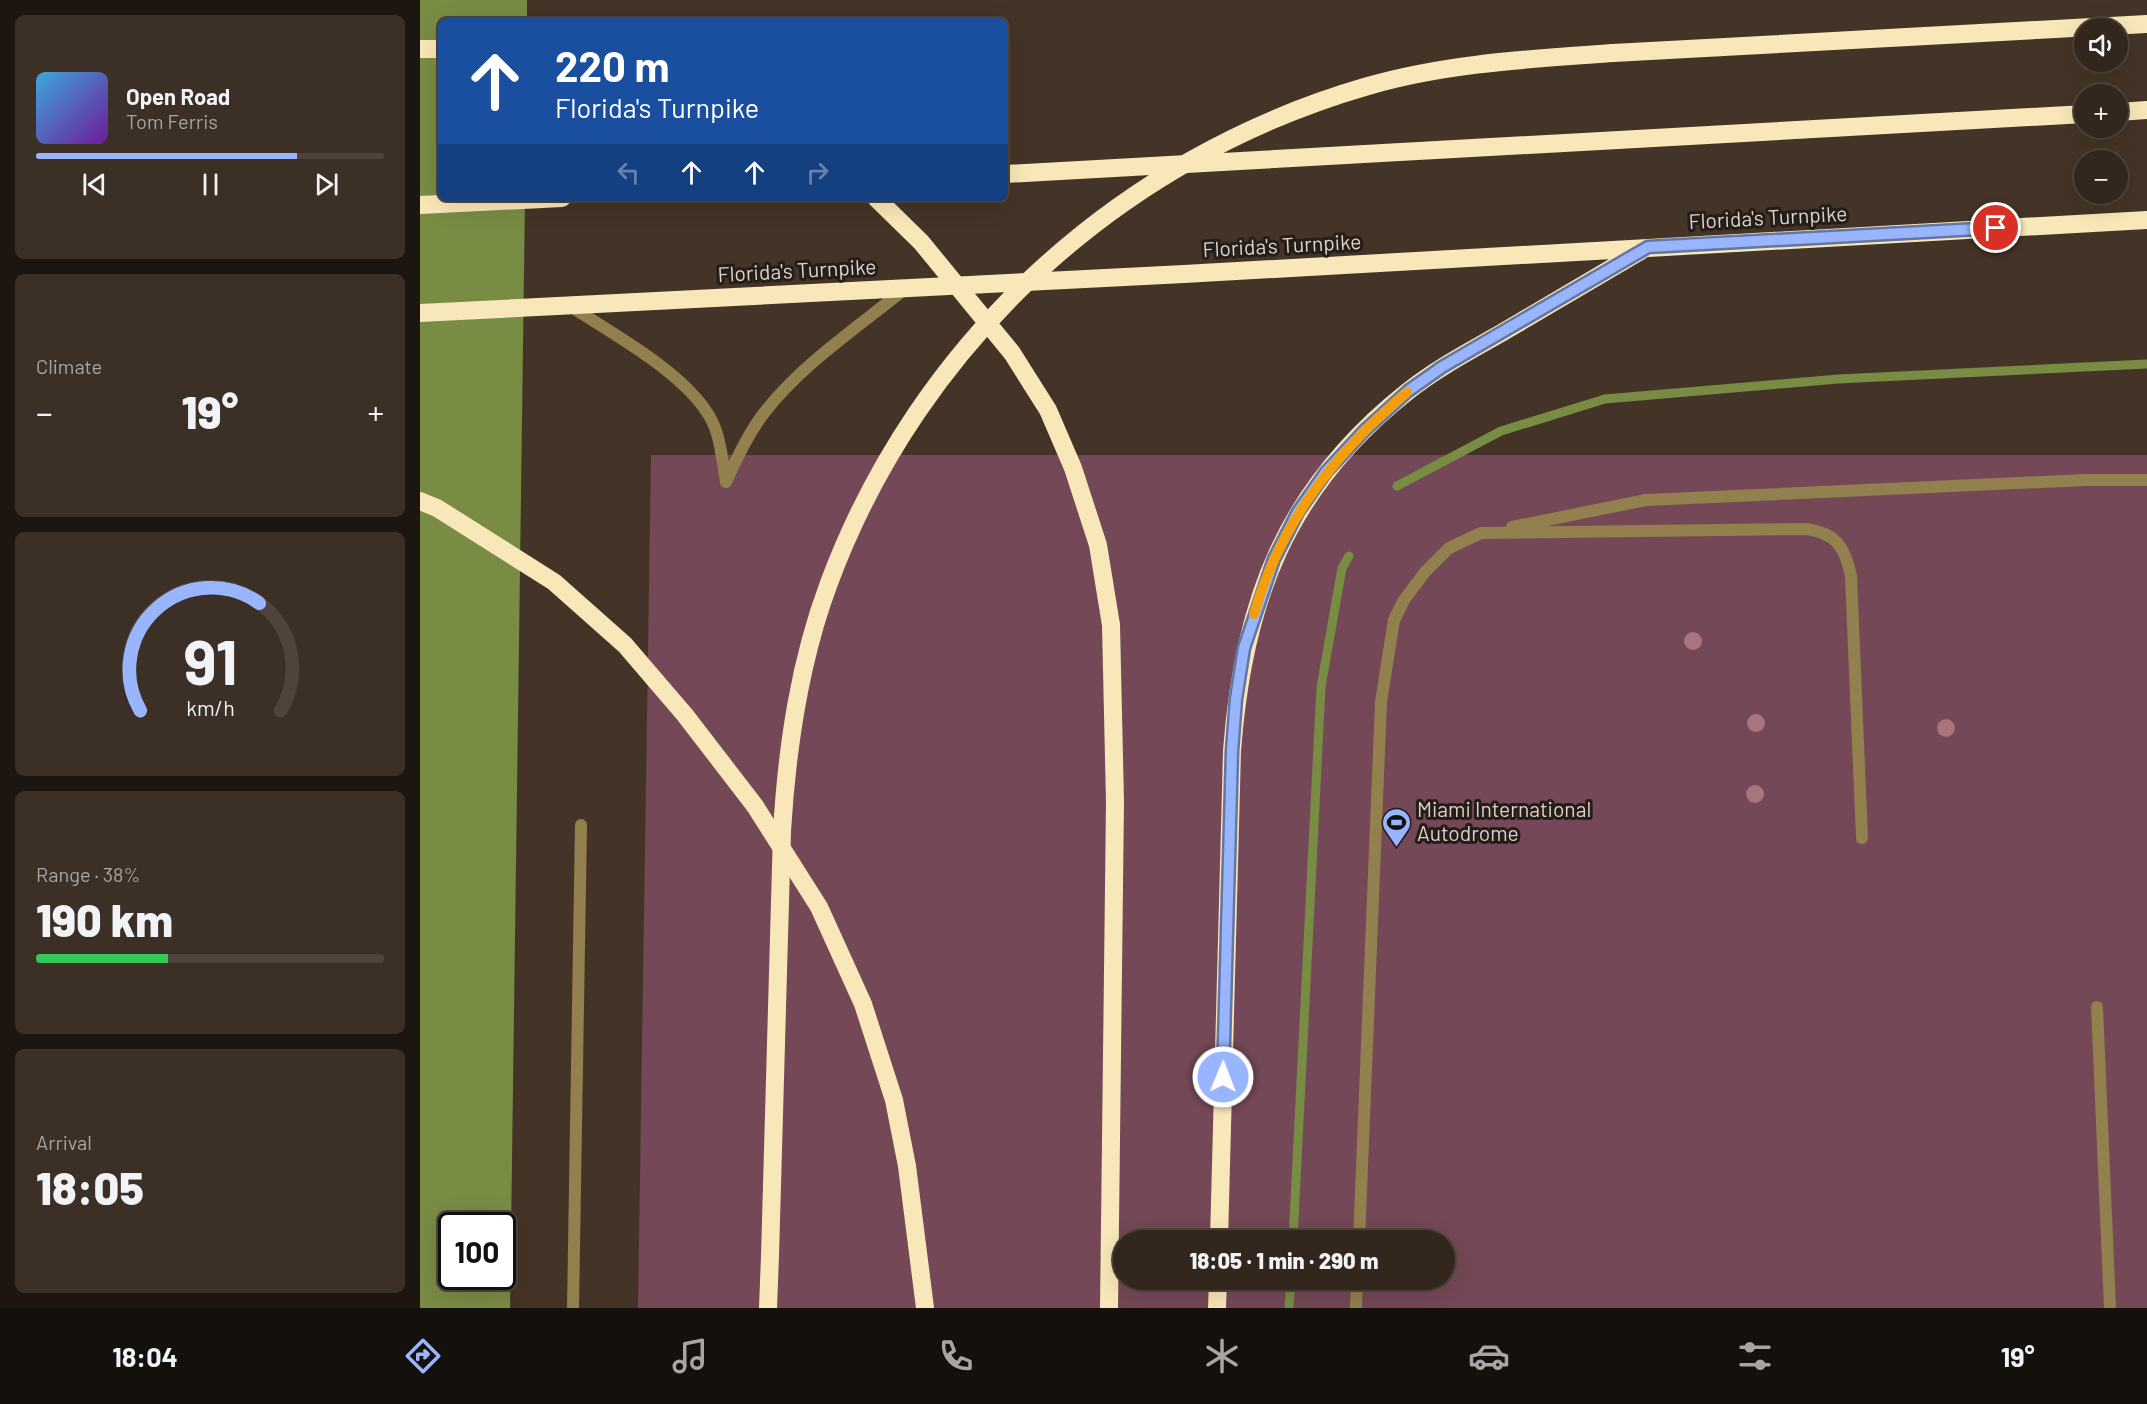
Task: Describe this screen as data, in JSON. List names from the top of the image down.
{
  "streets": {
    "highway": ["Florida's Turnpike"]
  },
  "places": {
    "sports": ["Miami International Autodrome"]
  },
  "page": {
    "map_buttons": ["+", "−"],
    "turn": ["220 m", "Florida's Turnpike"],
    "song": ["Open Road", "Tom Ferris"],
    "tile": [
      "Climate",
      ["Range · 38%", "190 km"],
      ["Arrival", "18:05"]
    ],
    "heat": ["−", "19°", "+"],
    "limit": "100",
    "trip": "18:05 · 1 min · 290 m",
    "tabs": ["18:04", "19°"],
    "gauge": ["91", "km/h"]
  }
}
